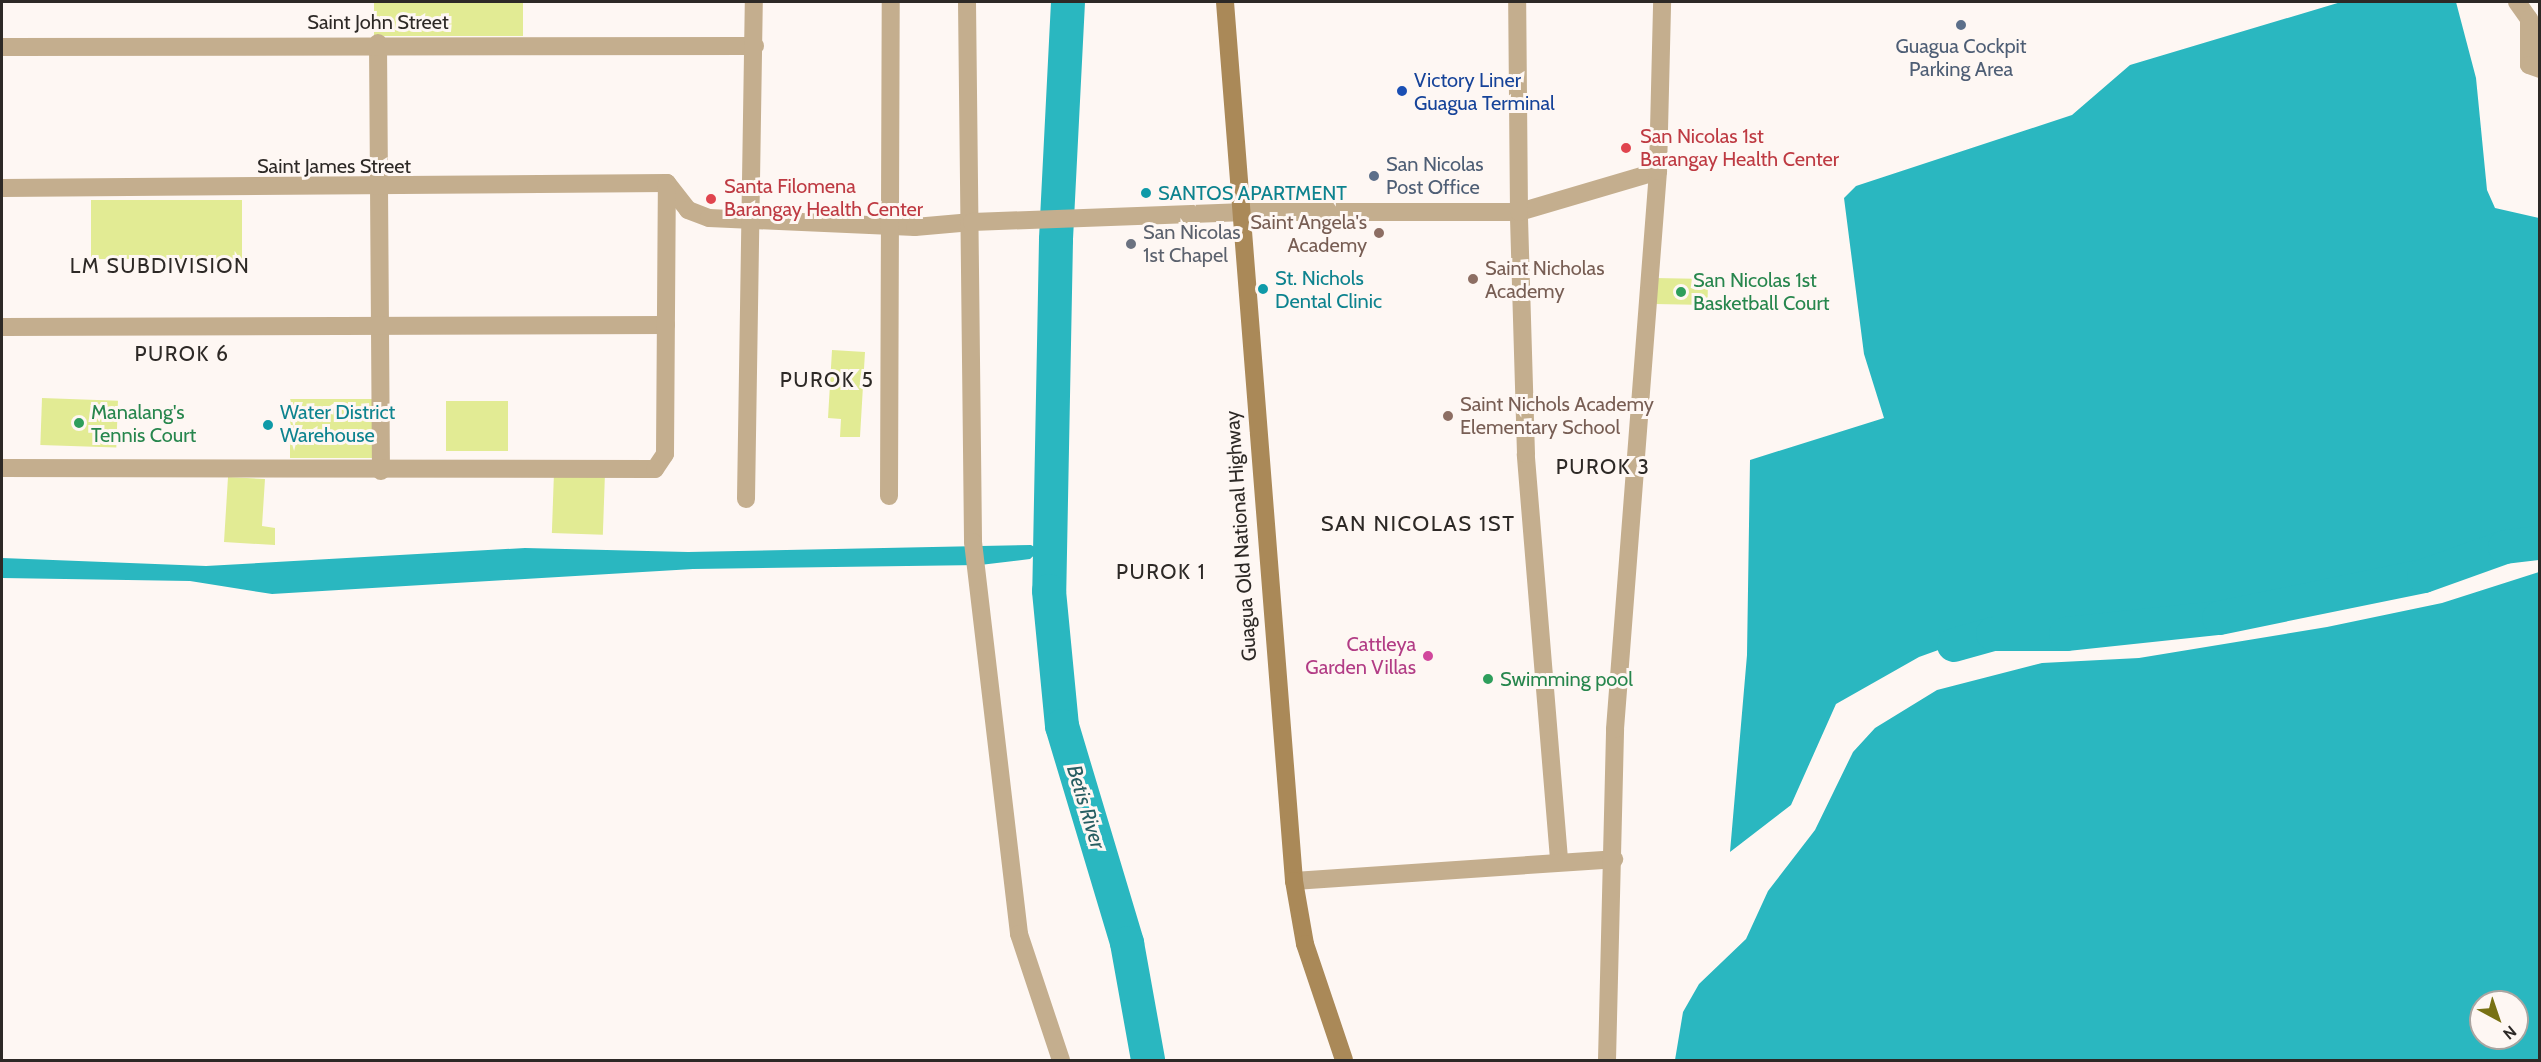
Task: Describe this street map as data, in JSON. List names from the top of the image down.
{
  "streets": {
    "main road": ["Guagua Old National Highway"],
    "street": ["Saint John Street", "Saint James Street"]
  },
  "districts": [
    "LM SUBDIVISION",
    "PUROK 6",
    "PUROK 5",
    "PUROK 3",
    "SAN NICOLAS 1ST",
    "PUROK 1"
  ],
  "water": ["Betis River"],
  "places": [
    "Guagua Cockpit Parking Area",
    "Victory Liner Guagua Terminal",
    "San Nicolas 1st Barangay Health Center",
    "San Nicolas Post Office",
    "SANTOS APARTMENT",
    "Santa Filomena Barangay Health Center",
    "Saint Angela's Academy",
    "San Nicolas 1st Chapel",
    "Saint Nicholas Academy",
    "St. Nichols Dental Clinic",
    "San Nicolas 1st Basketball Court",
    "Saint Nichols Academy Elementary School",
    "Manalang's Tennis Court",
    "Water District Warehouse",
    "Cattleya Garden Villas",
    "Swimming pool"
  ],
  "north": "bottom right"
}
